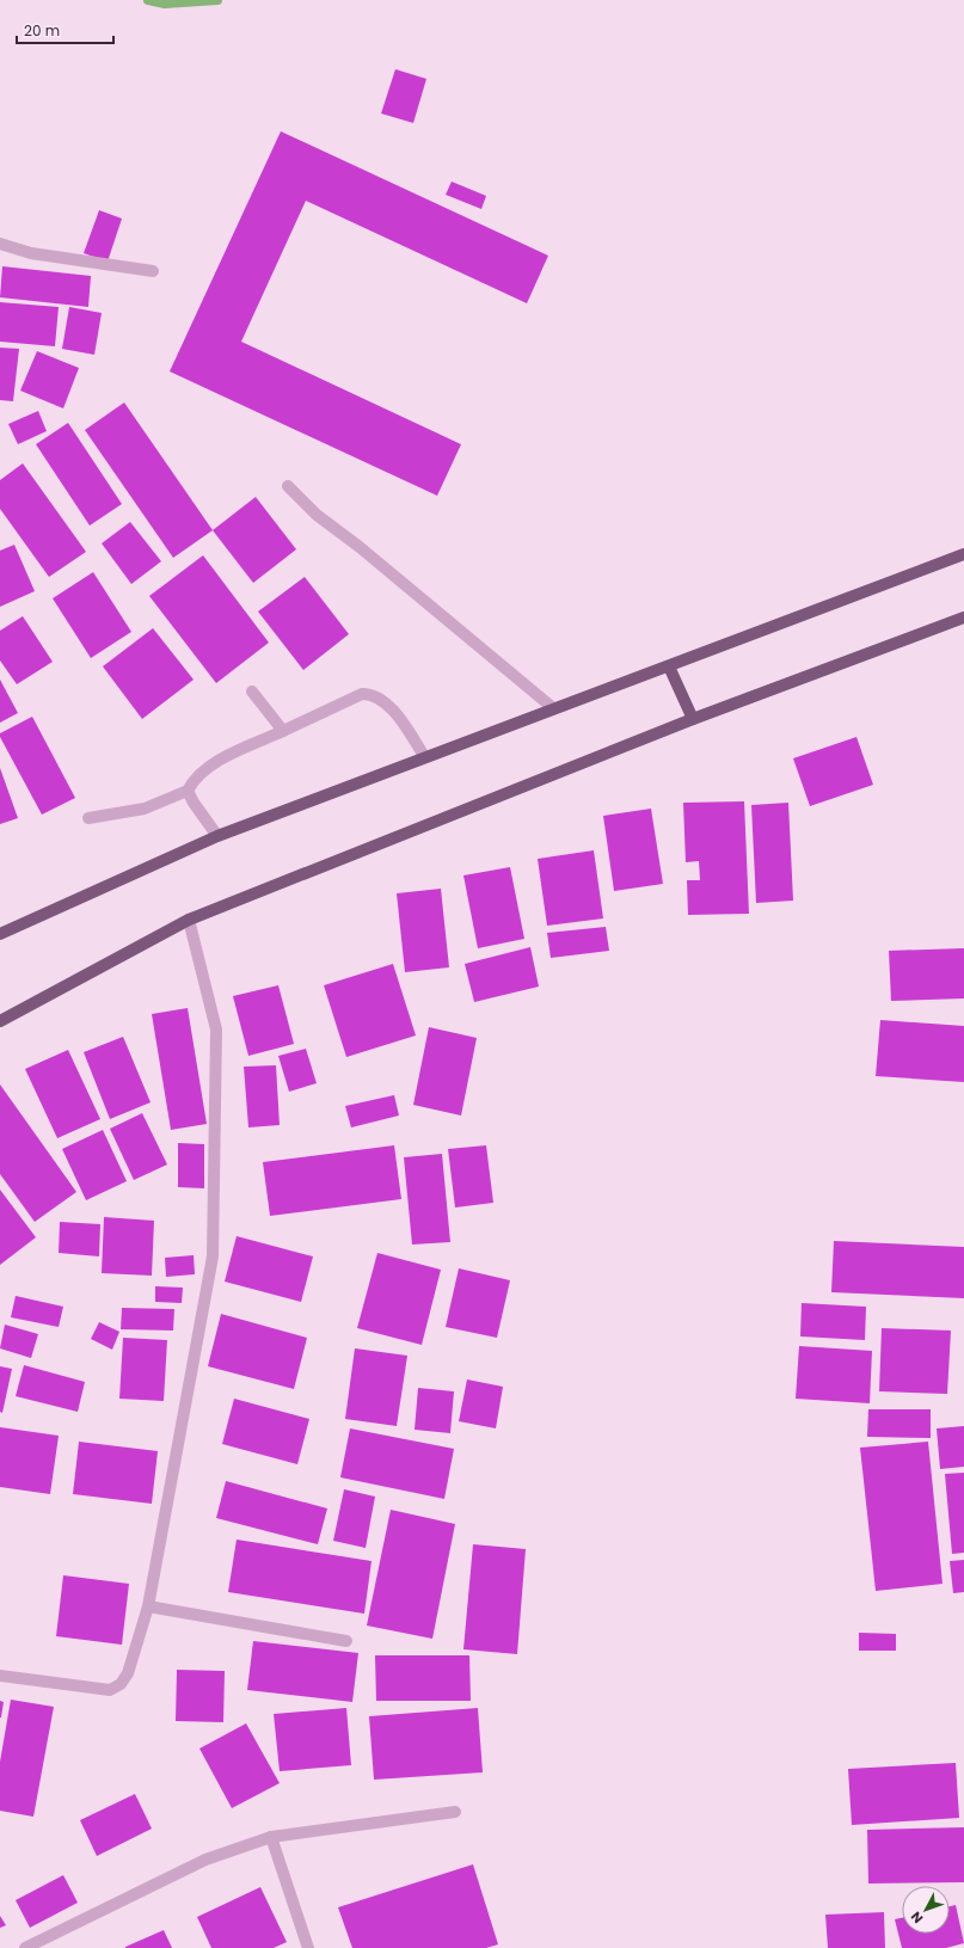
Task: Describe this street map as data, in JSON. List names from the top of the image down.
{
  "scale_bar": "20 m",
  "north": "bottom left"
}
